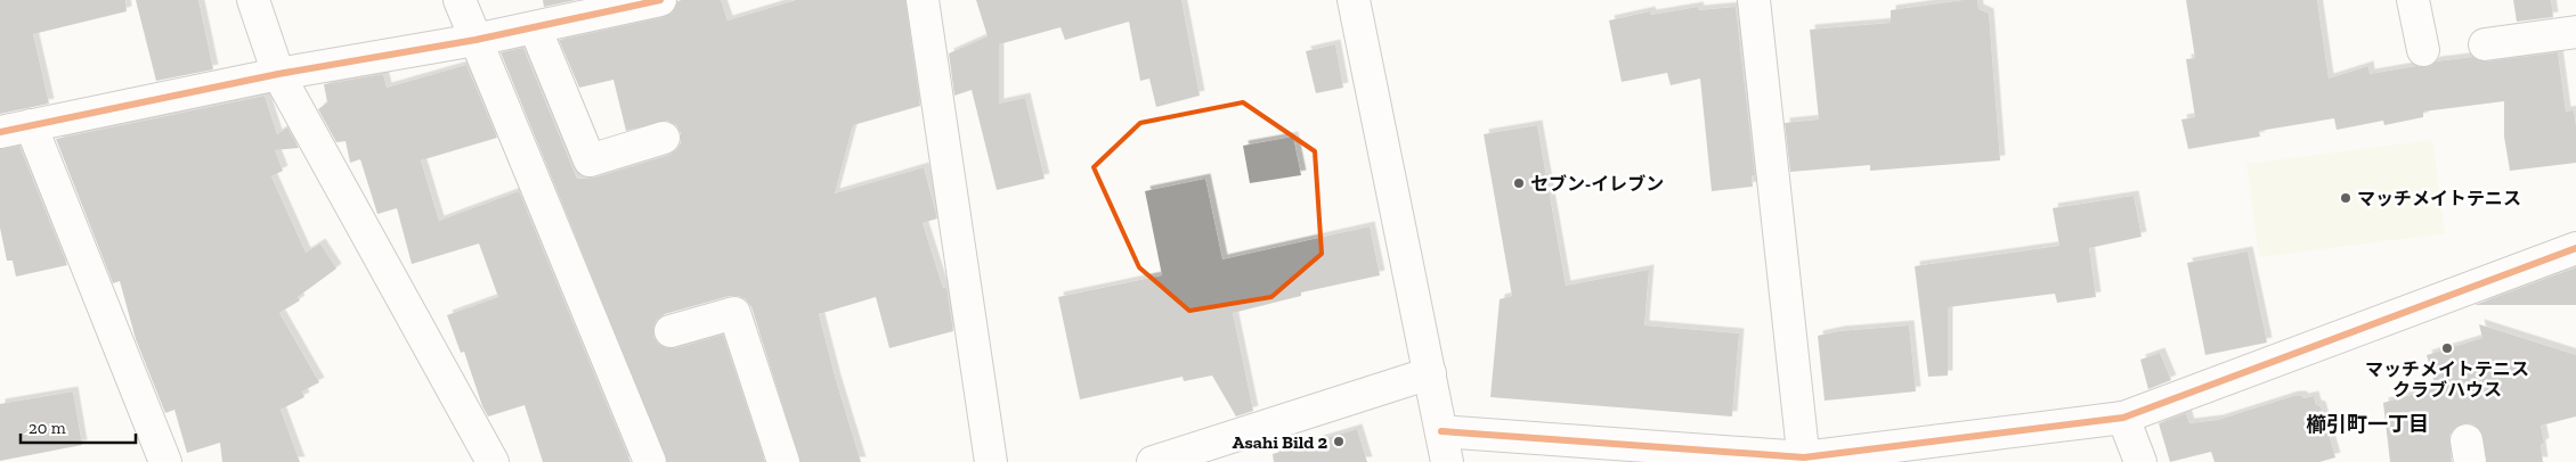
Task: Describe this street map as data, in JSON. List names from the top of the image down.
{
  "districts": ["櫛引町一丁目"],
  "places": [
    "セブン-イレブン",
    "マッチメイトテニス",
    "マッチメイトテニス クラブハウス",
    "Asahi Bild 2"
  ],
  "scale_bar": "20 m"
}
